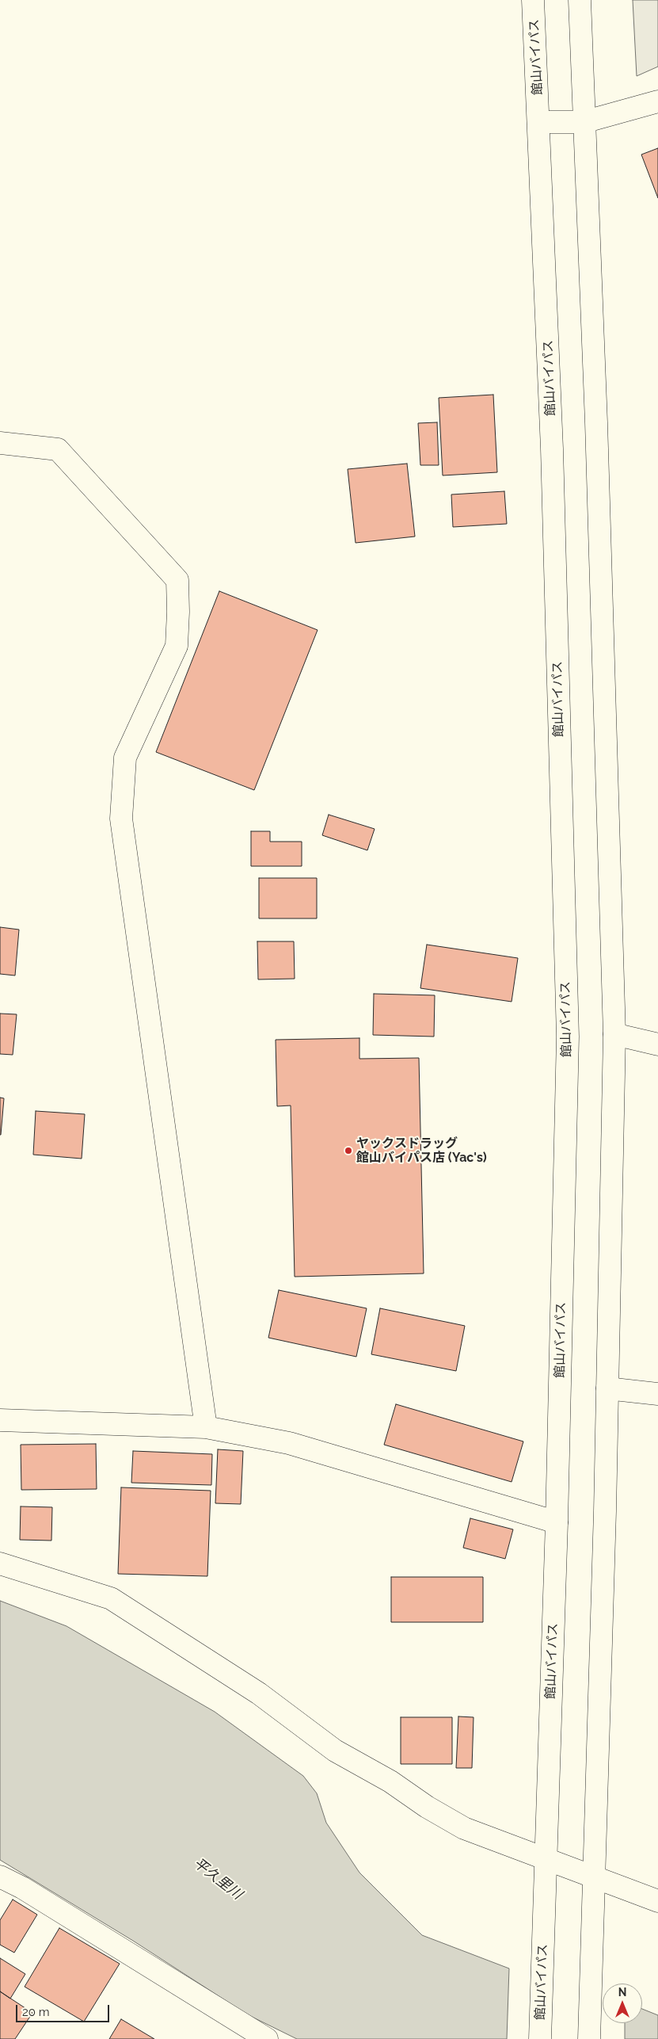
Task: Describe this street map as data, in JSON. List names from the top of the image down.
{
  "streets": {
    "main road": ["館山バイパス"]
  },
  "water": ["平久里川"],
  "places": ["ヤックスドラッグ 館山バイパス店 (Yac's)"],
  "scale_bar": "20 m",
  "north": "top"
}
